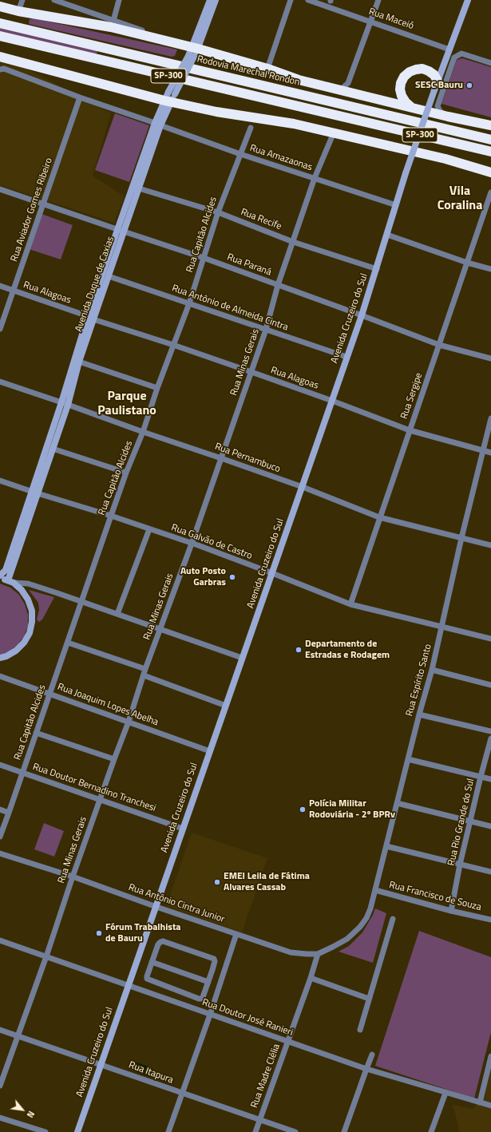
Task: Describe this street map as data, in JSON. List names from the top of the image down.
{
  "streets": {
    "highway": ["Rodovia Marechal Rondon", "SP-300"],
    "main road": ["Avenida Duque de Caxias", "Avenida Cruzeiro do Sul"],
    "street": [
      "Rua Maceió",
      "Rua Amazaonas",
      "Rua Aviador Gomes Ribeiro",
      "Rua Recife",
      "Rua Capitão Alcides",
      "Rua Paraná",
      "Rua Alagoas",
      "Rua Antônio de Almeida Cintra",
      "Rua Minas Gerais",
      "Rua Sergipe",
      "Rua Pernambuco",
      "Rua Galvão de Castro",
      "Rua Espírito Santo",
      "Rua Joaquim Lopes Abelha",
      "Rua Doutor Bernadino Tranchesi",
      "Rua Rio Grande do Sul",
      "Rua Francisco de Souza",
      "Rua Antônio Cintra Junior",
      "Rua Doutor José Ranieri",
      "Rua Itapura",
      "Rua Madre Clélia"
    ]
  },
  "crossings": [
    ["Rua Maceió", "Avenida Cruzeiro do Sul"],
    ["Rua Amazaonas", "Rua Aviador Gomes Ribeiro"],
    ["Rua Amazaonas", "Rua Capitão Alcides"],
    ["Rua Amazaonas", "Avenida Duque de Caxias"],
    ["Rua Amazaonas", "Avenida Cruzeiro do Sul"],
    ["Rua Amazaonas", "Rua Minas Gerais"],
    ["Rua Aviador Gomes Ribeiro", "Rua Paraná"],
    ["Rua Aviador Gomes Ribeiro", "Rua Alagoas"],
    ["Rua Recife", "Rua Capitão Alcides"],
    ["Rua Recife", "Avenida Duque de Caxias"],
    ["Rua Recife", "Avenida Cruzeiro do Sul"],
    ["Rua Recife", "Rua Minas Gerais"],
    ["Rua Capitão Alcides", "Rua Paraná"],
    ["Rua Capitão Alcides", "Rua Alagoas"],
    ["Rua Capitão Alcides", "Rua Antônio de Almeida Cintra"],
    ["Rua Capitão Alcides", "Rua Pernambuco"],
    ["Rua Capitão Alcides", "Rua Galvão de Castro"],
    ["Rua Capitão Alcides", "Rua Joaquim Lopes Abelha"],
    ["Rua Capitão Alcides", "Rua Doutor Bernadino Tranchesi"],
    ["Rua Paraná", "Avenida Duque de Caxias"],
    ["Rua Paraná", "Avenida Cruzeiro do Sul"],
    ["Rua Paraná", "Rua Minas Gerais"],
    ["Rua Paraná", "Rua Sergipe"],
    ["Avenida Duque de Caxias", "Rua Alagoas"],
    ["Avenida Duque de Caxias", "Rua Antônio de Almeida Cintra"],
    ["Avenida Duque de Caxias", "Rua Pernambuco"],
    ["Avenida Duque de Caxias", "Rua Galvão de Castro"],
    ["Rua Alagoas", "Avenida Cruzeiro do Sul"],
    ["Rua Alagoas", "Rua Minas Gerais"],
    ["Rua Alagoas", "Rua Sergipe"],
    ["Rua Alagoas", "Rua Espírito Santo"],
    ["Rua Antônio de Almeida Cintra", "Avenida Cruzeiro do Sul"],
    ["Rua Antônio de Almeida Cintra", "Rua Minas Gerais"],
    ["Avenida Cruzeiro do Sul", "Rua Pernambuco"],
    ["Avenida Cruzeiro do Sul", "Rua Galvão de Castro"],
    ["Avenida Cruzeiro do Sul", "Rua Joaquim Lopes Abelha"],
    ["Avenida Cruzeiro do Sul", "Rua Doutor Bernadino Tranchesi"],
    ["Avenida Cruzeiro do Sul", "Rua Antônio Cintra Junior"],
    ["Avenida Cruzeiro do Sul", "Rua Doutor José Ranieri"],
    ["Avenida Cruzeiro do Sul", "Rua Itapura"],
    ["Rua Minas Gerais", "Rua Pernambuco"],
    ["Rua Minas Gerais", "Rua Galvão de Castro"],
    ["Rua Minas Gerais", "Rua Joaquim Lopes Abelha"],
    ["Rua Minas Gerais", "Rua Doutor Bernadino Tranchesi"],
    ["Rua Minas Gerais", "Rua Antônio Cintra Junior"],
    ["Rua Minas Gerais", "Rua Doutor José Ranieri"],
    ["Rua Minas Gerais", "Rua Itapura"],
    ["Rua Sergipe", "Rua Pernambuco"],
    ["Rua Sergipe", "Rua Galvão de Castro"],
    ["Rua Pernambuco", "Rua Espírito Santo"],
    ["Rua Galvão de Castro", "Rua Espírito Santo"],
    ["Rua Espírito Santo", "Rua Francisco de Souza"],
    ["Rua Espírito Santo", "Rua Antônio Cintra Junior"],
    ["Rua Rio Grande do Sul", "Rua Francisco de Souza"],
    ["Rua Antônio Cintra Junior", "Rua Madre Clélia"],
    ["Rua Doutor José Ranieri", "Rua Madre Clélia"],
    ["Rua Itapura", "Rua Madre Clélia"]
  ],
  "districts": ["Vila Coralina", "Parque Paulistano"],
  "places": [
    "SESC Bauru",
    "Auto Posto Garbras",
    "Departamento de Estradas e Rodagem",
    "Polícia Militar Rodoviária - 2º BPRv",
    "EMEI Leila de Fátima Alvares Cassab",
    "Fórum Trabalhista de Bauru"
  ],
  "north": "bottom right"
}
